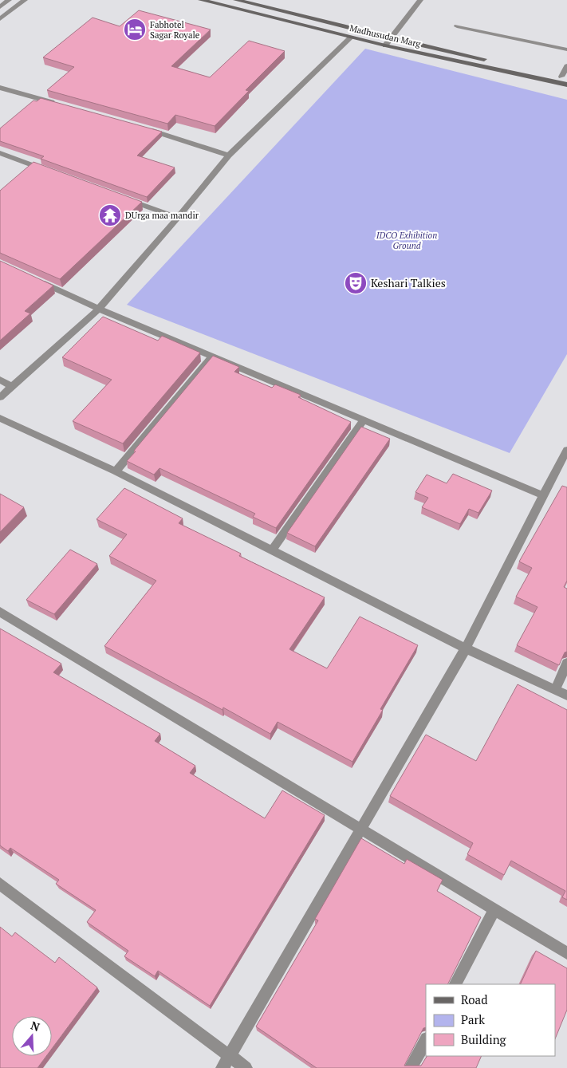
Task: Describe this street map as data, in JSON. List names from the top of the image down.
{
  "streets": {
    "main road": ["Madhusudan Marg"]
  },
  "parks": ["IDCO Exhibition Ground"],
  "places": {
    "hotel": ["Fabhotel Sagar Royale"],
    "temple": ["DUrga maa mandir"],
    "theatre": ["Keshari Talkies"]
  },
  "legend": ["Road", "Park", "Building"],
  "north": "top"
}
